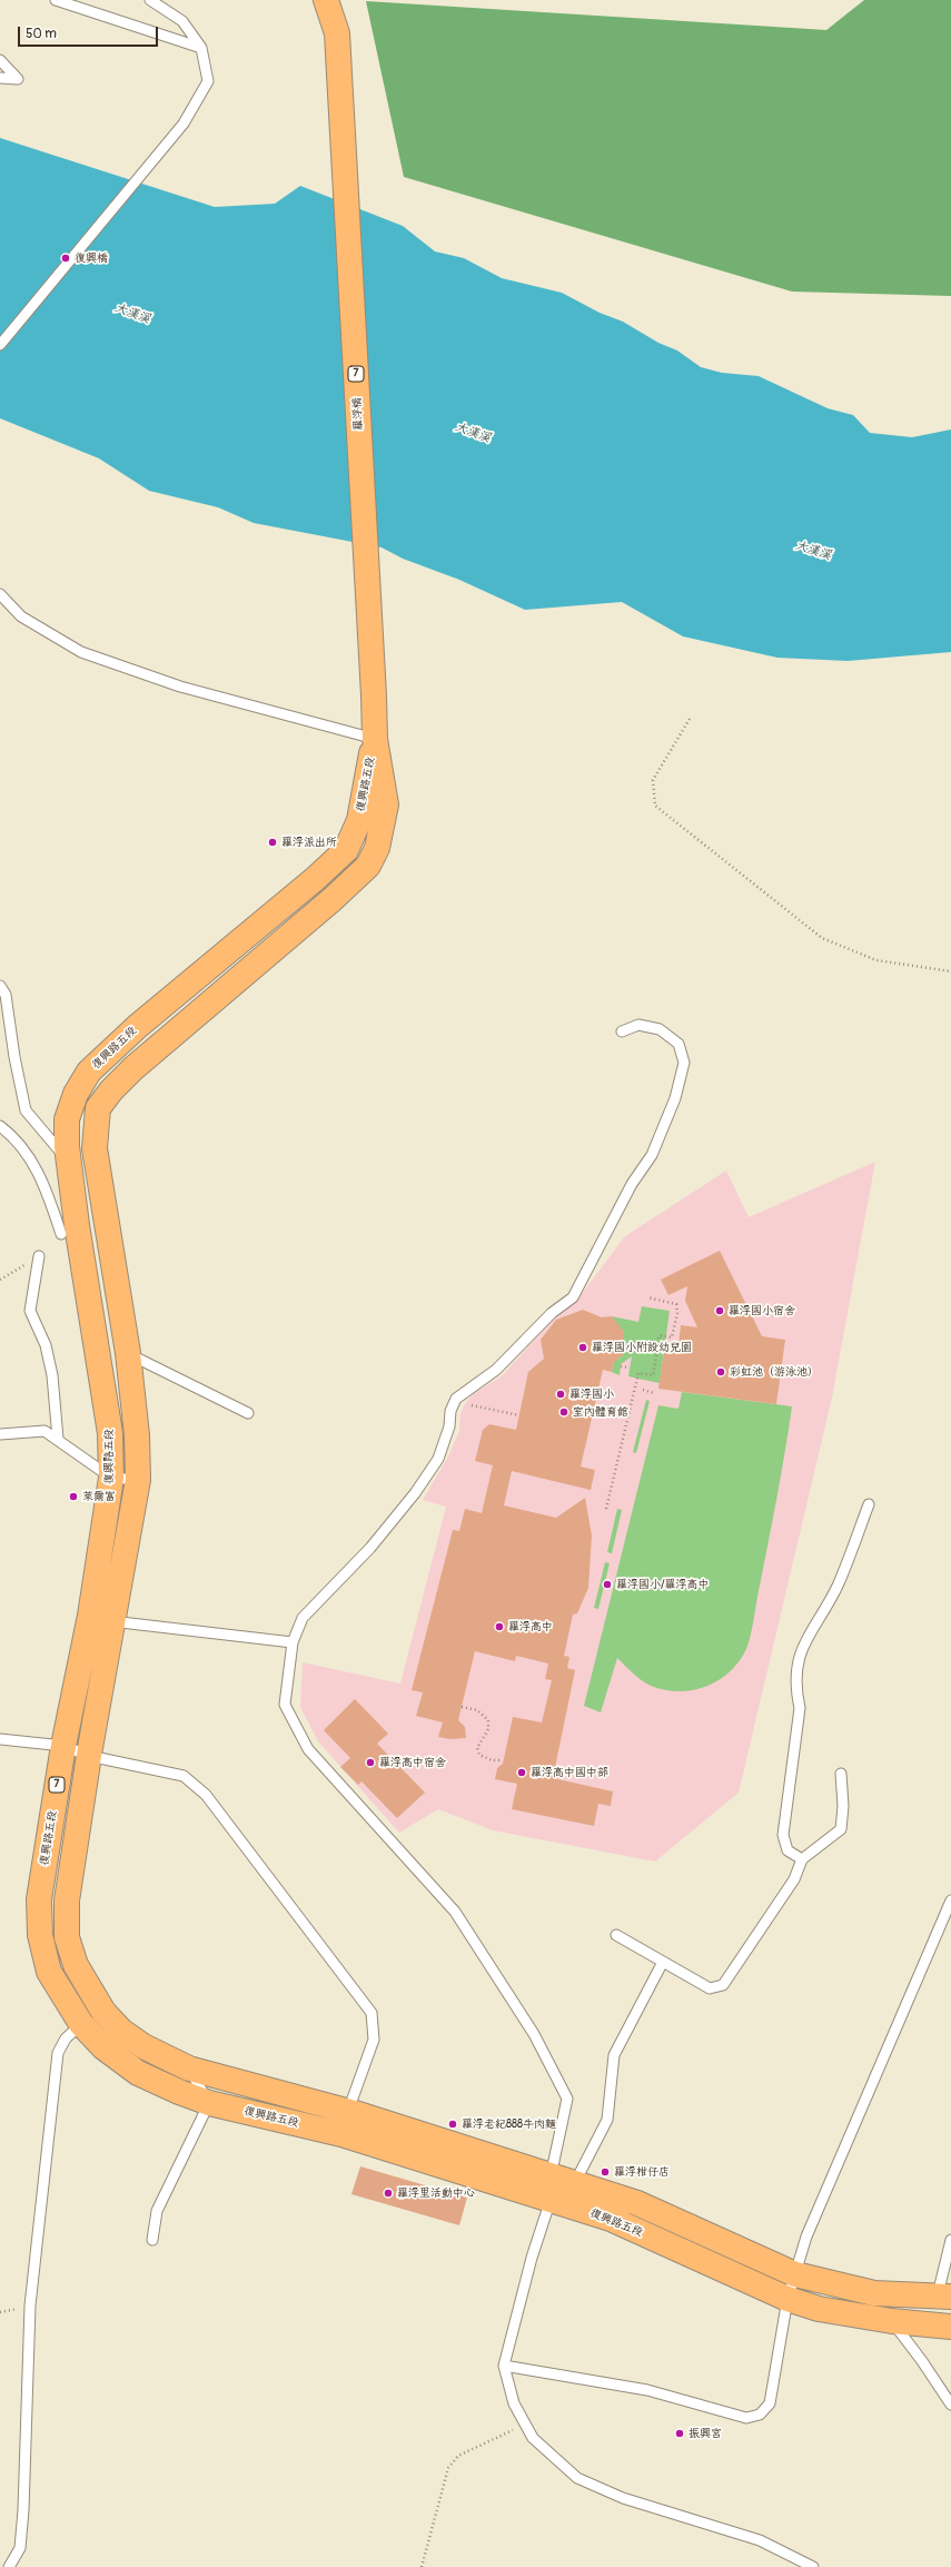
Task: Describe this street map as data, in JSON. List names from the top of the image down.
{
  "streets": {
    "main road": ["7", "羅浮橋", "復興路五段"]
  },
  "crossings": [
    ["羅浮橋", "復興路五段"]
  ],
  "water": ["大漢溪"],
  "places": [
    "復興橋",
    "羅浮派出所",
    "羅浮國小宿舍",
    "羅浮國小附設幼兒園",
    "彩虹池（游泳池）",
    "羅浮國小",
    "室內體育館",
    "萊爾富",
    "羅浮國小/羅浮高中",
    "羅浮高中",
    "羅浮高中宿舍",
    "羅浮高中國中部",
    "羅浮老紀888牛肉麵",
    "羅浮柑仔店",
    "羅浮里活動中心",
    "振興宮"
  ],
  "scale_bar": "50 m"
}
